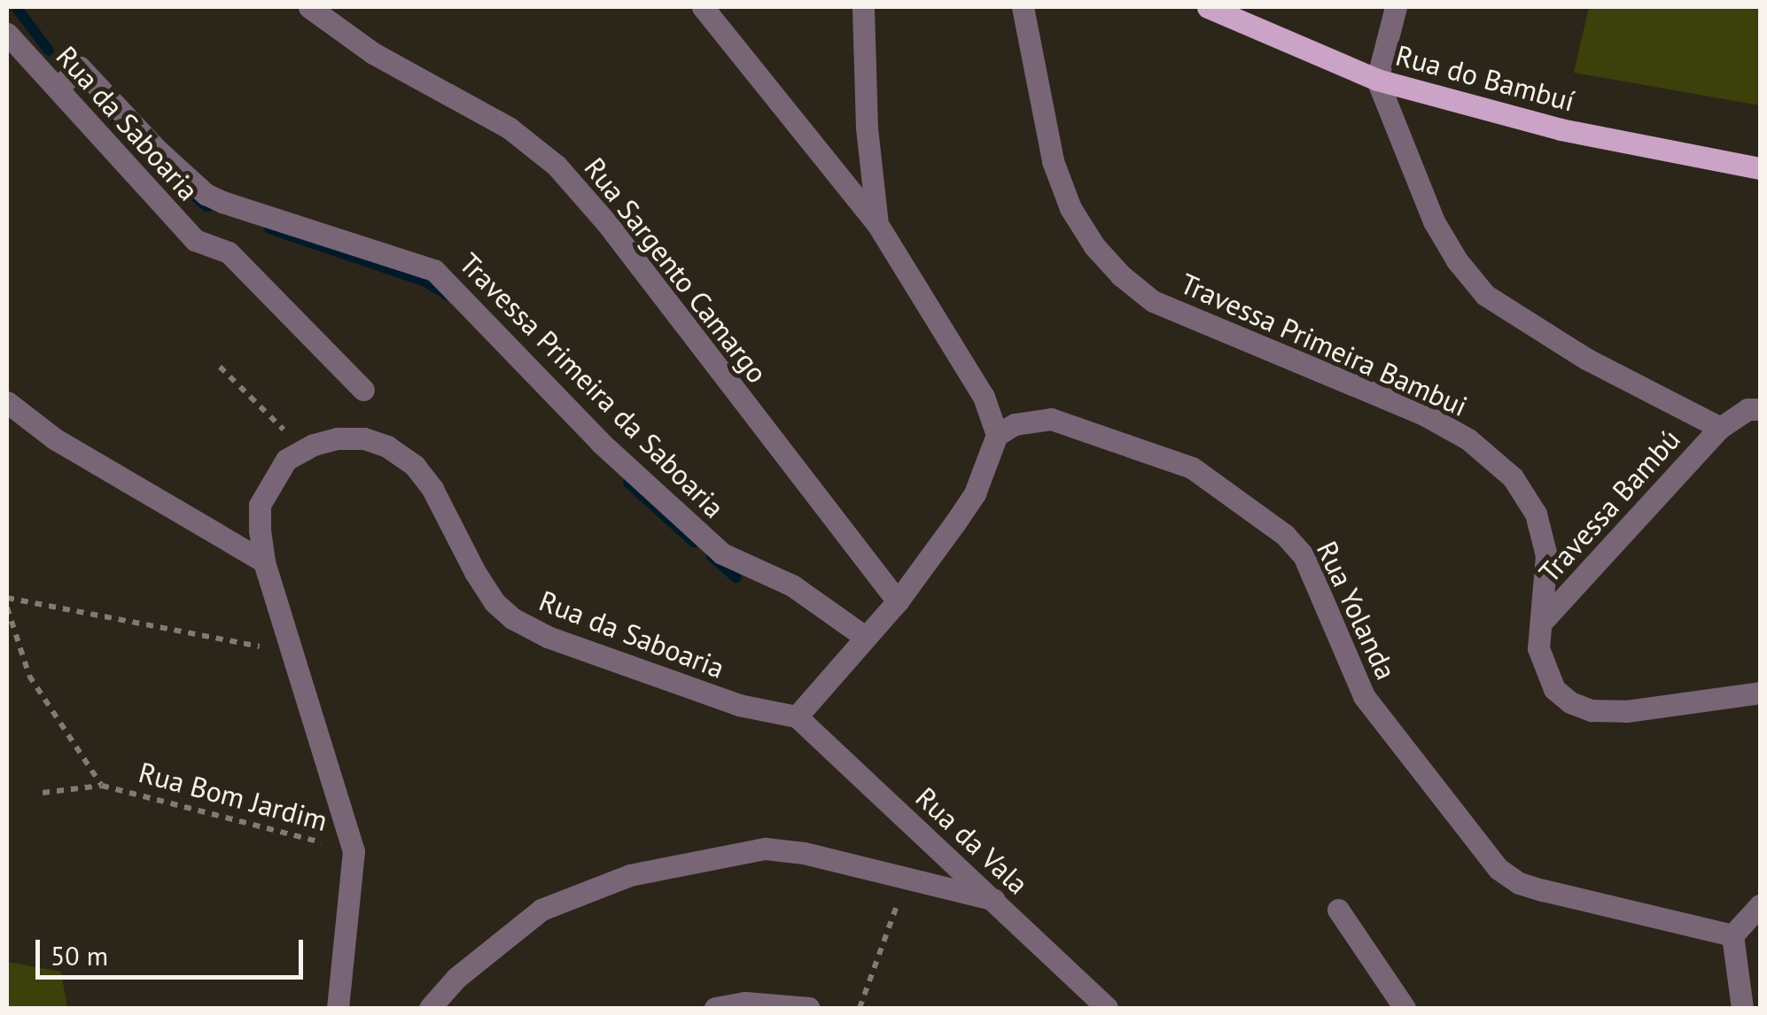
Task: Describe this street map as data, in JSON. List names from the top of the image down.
{
  "streets": {
    "main road": ["Rua do Bambuí"],
    "street": [
      "Rua da Saboaria",
      "Rua Sargento Camargo",
      "Travessa Primeira Bambui",
      "Travessa Primeira da Saboaria",
      "Travessa Bambú",
      "Rua Yolanda",
      "Rua da Vala"
    ],
    "path": ["Rua Bom Jardim"]
  },
  "crossings": [
    ["Rua da Saboaria", "Travessa Primeira da Saboaria"],
    ["Rua da Saboaria", "Rua da Vala"],
    ["Travessa Primeira Bambui", "Travessa Bambú"]
  ],
  "scale_bar": "50 m"
}
